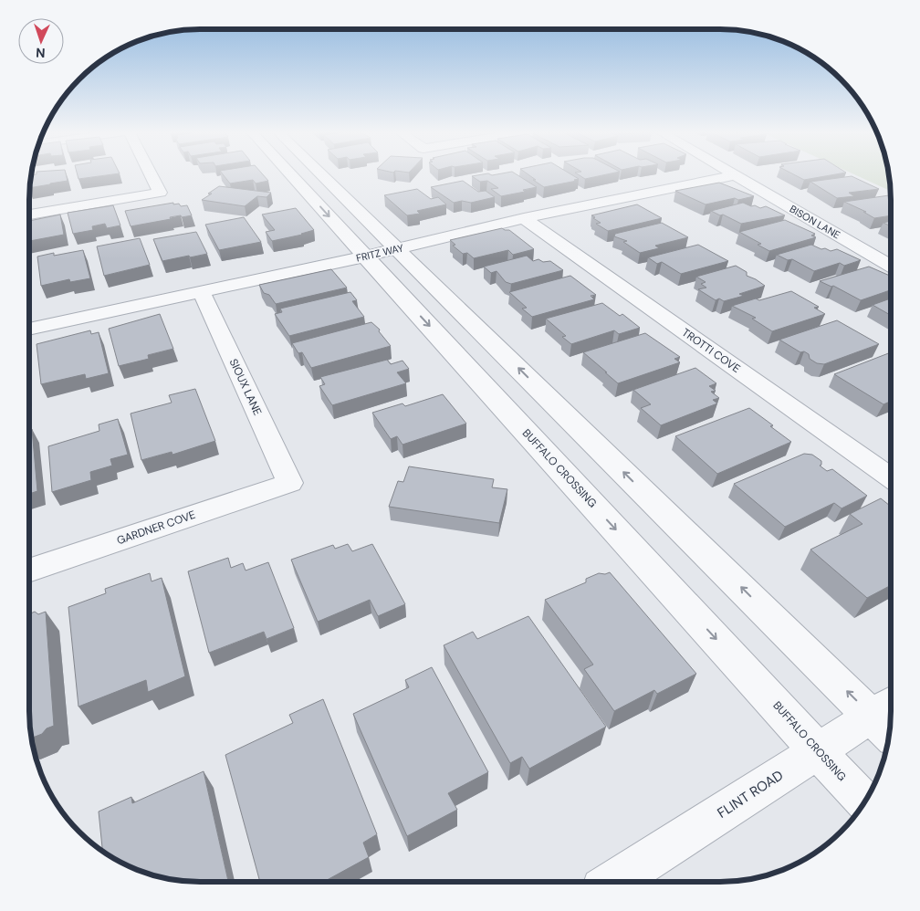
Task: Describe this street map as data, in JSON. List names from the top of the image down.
{
  "streets": {
    "street": [
      "BISON LANE",
      "FRITZ WAY",
      "TROTTI COVE",
      "SIOUX LANE",
      "BUFFALO CROSSING",
      "GARDNER COVE",
      "FLINT ROAD"
    ]
  },
  "crossings": [
    ["BISON LANE", "FRITZ WAY"],
    ["FRITZ WAY", "TROTTI COVE"],
    ["FRITZ WAY", "SIOUX LANE"],
    ["FRITZ WAY", "BUFFALO CROSSING"],
    ["SIOUX LANE", "GARDNER COVE"],
    ["BUFFALO CROSSING", "FLINT ROAD"]
  ],
  "north": "bottom"
}
